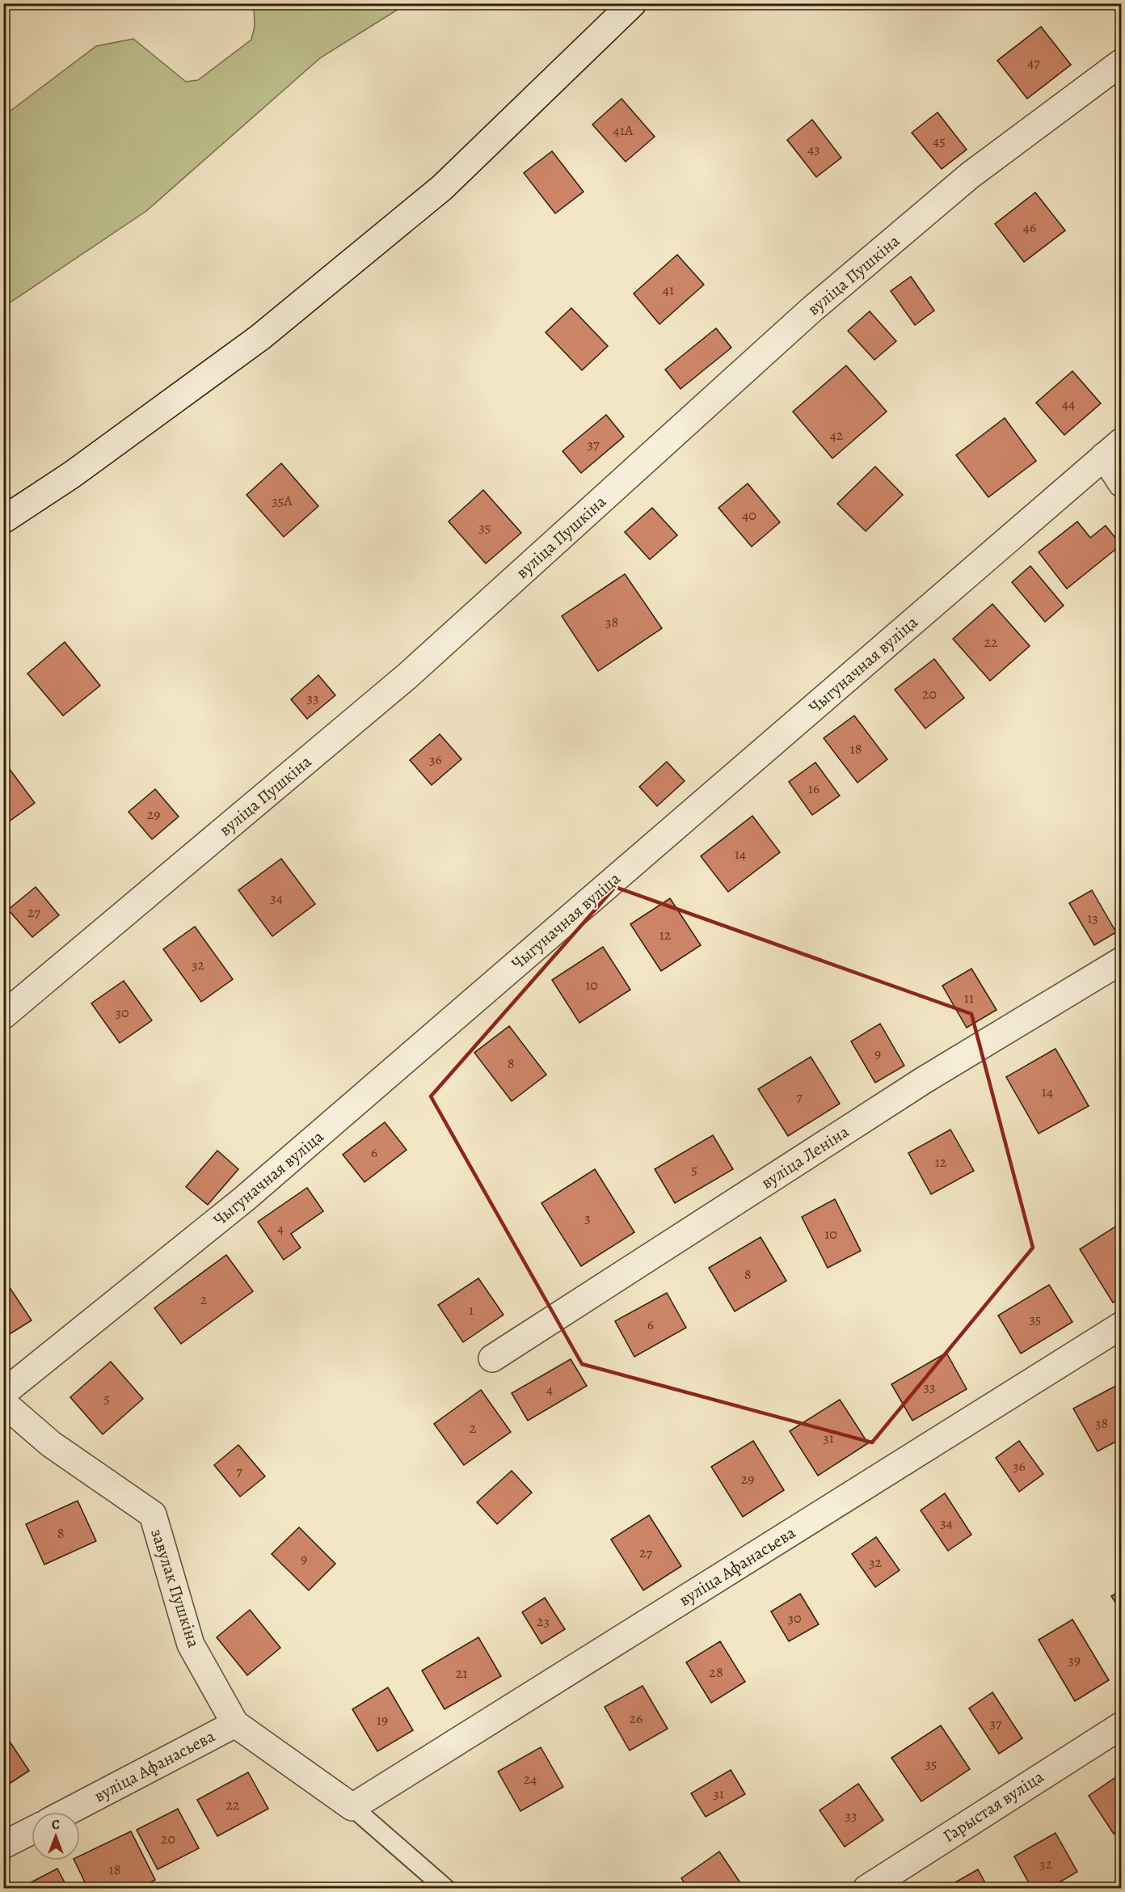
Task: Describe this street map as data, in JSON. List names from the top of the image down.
{
  "streets": {
    "street": [
      "вуліца Пушкіна",
      "Чыгуначная вуліца",
      "вуліца Леніна",
      "вуліца Афанасьева",
      "завулак Пушкіна",
      "Гарыстая вуліца"
    ]
  },
  "crossings": [
    ["вуліца Афанасьева", "завулак Пушкіна"]
  ],
  "house_numbers": [
    "47",
    "41А",
    "45",
    "43",
    "46",
    "41",
    "44",
    "42",
    "37",
    "35А",
    "40",
    "35",
    "38",
    "22",
    "20",
    "33",
    "18",
    "36",
    "16",
    "29",
    "14",
    "34",
    "27",
    "13",
    "12",
    "32",
    "10",
    "11",
    "30",
    "9",
    "8",
    "14",
    "7",
    "6",
    "12",
    "5",
    "3",
    "4",
    "10",
    "8",
    "2",
    "1",
    "35",
    "6",
    "33",
    "4",
    "5",
    "38",
    "2",
    "31",
    "36",
    "7",
    "29",
    "34",
    "8",
    "27",
    "9",
    "32",
    "30",
    "23",
    "39",
    "28",
    "21",
    "26",
    "19",
    "37",
    "35",
    "24",
    "31",
    "22",
    "33",
    "20",
    "32",
    "18"
  ],
  "north": "top"
}
